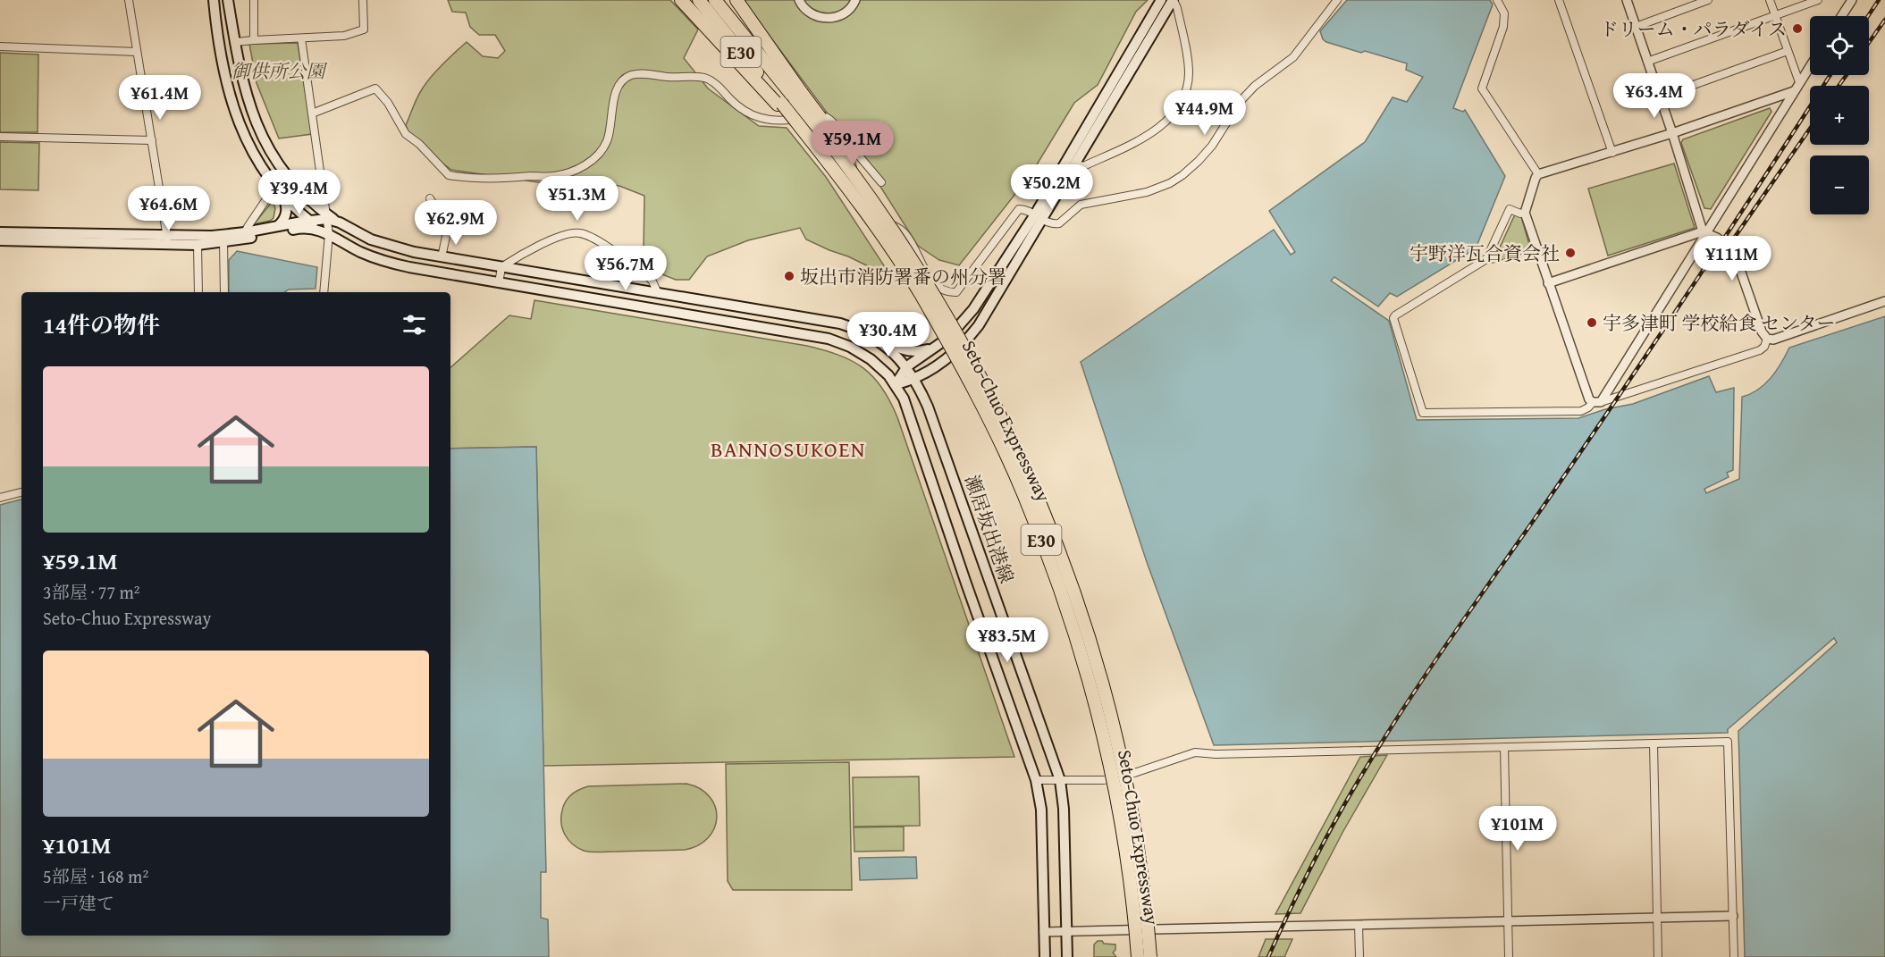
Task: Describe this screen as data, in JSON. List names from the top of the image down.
{
  "streets": {
    "highway": ["E30", "Seto-Chuo Expressway"],
    "main road": ["瀬居坂出港線"]
  },
  "crossings": [
    ["E30", "Seto-Chuo Expressway"]
  ],
  "districts": ["BANNOSUKOEN"],
  "parks": ["御供所公園"],
  "places": [
    "ドリーム・パラダイス",
    "宇野洋瓦合資会社",
    "坂出市消防署番の州分署",
    "宇多津町 学校給食 センター"
  ],
  "page": {
    "map_buttons": ["+", "−"],
    "price": [
      "¥63.4M",
      "¥61.4M",
      "¥44.9M",
      "¥59.1M",
      "¥50.2M",
      "¥39.4M",
      "¥51.3M",
      "¥64.6M",
      "¥62.9M",
      "¥111M",
      "¥56.7M",
      "¥30.4M",
      "¥83.5M",
      "¥101M"
    ],
    "heading": "14件の物件",
    "list": [
      {
        "name": "¥59.1M",
        "note": "3部屋 · 77 m² · Seto-Chuo Expressway"
      },
      {
        "name": "¥101M",
        "note": "5部屋 · 168 m² · 一戸建て"
      }
    ]
  }
}
